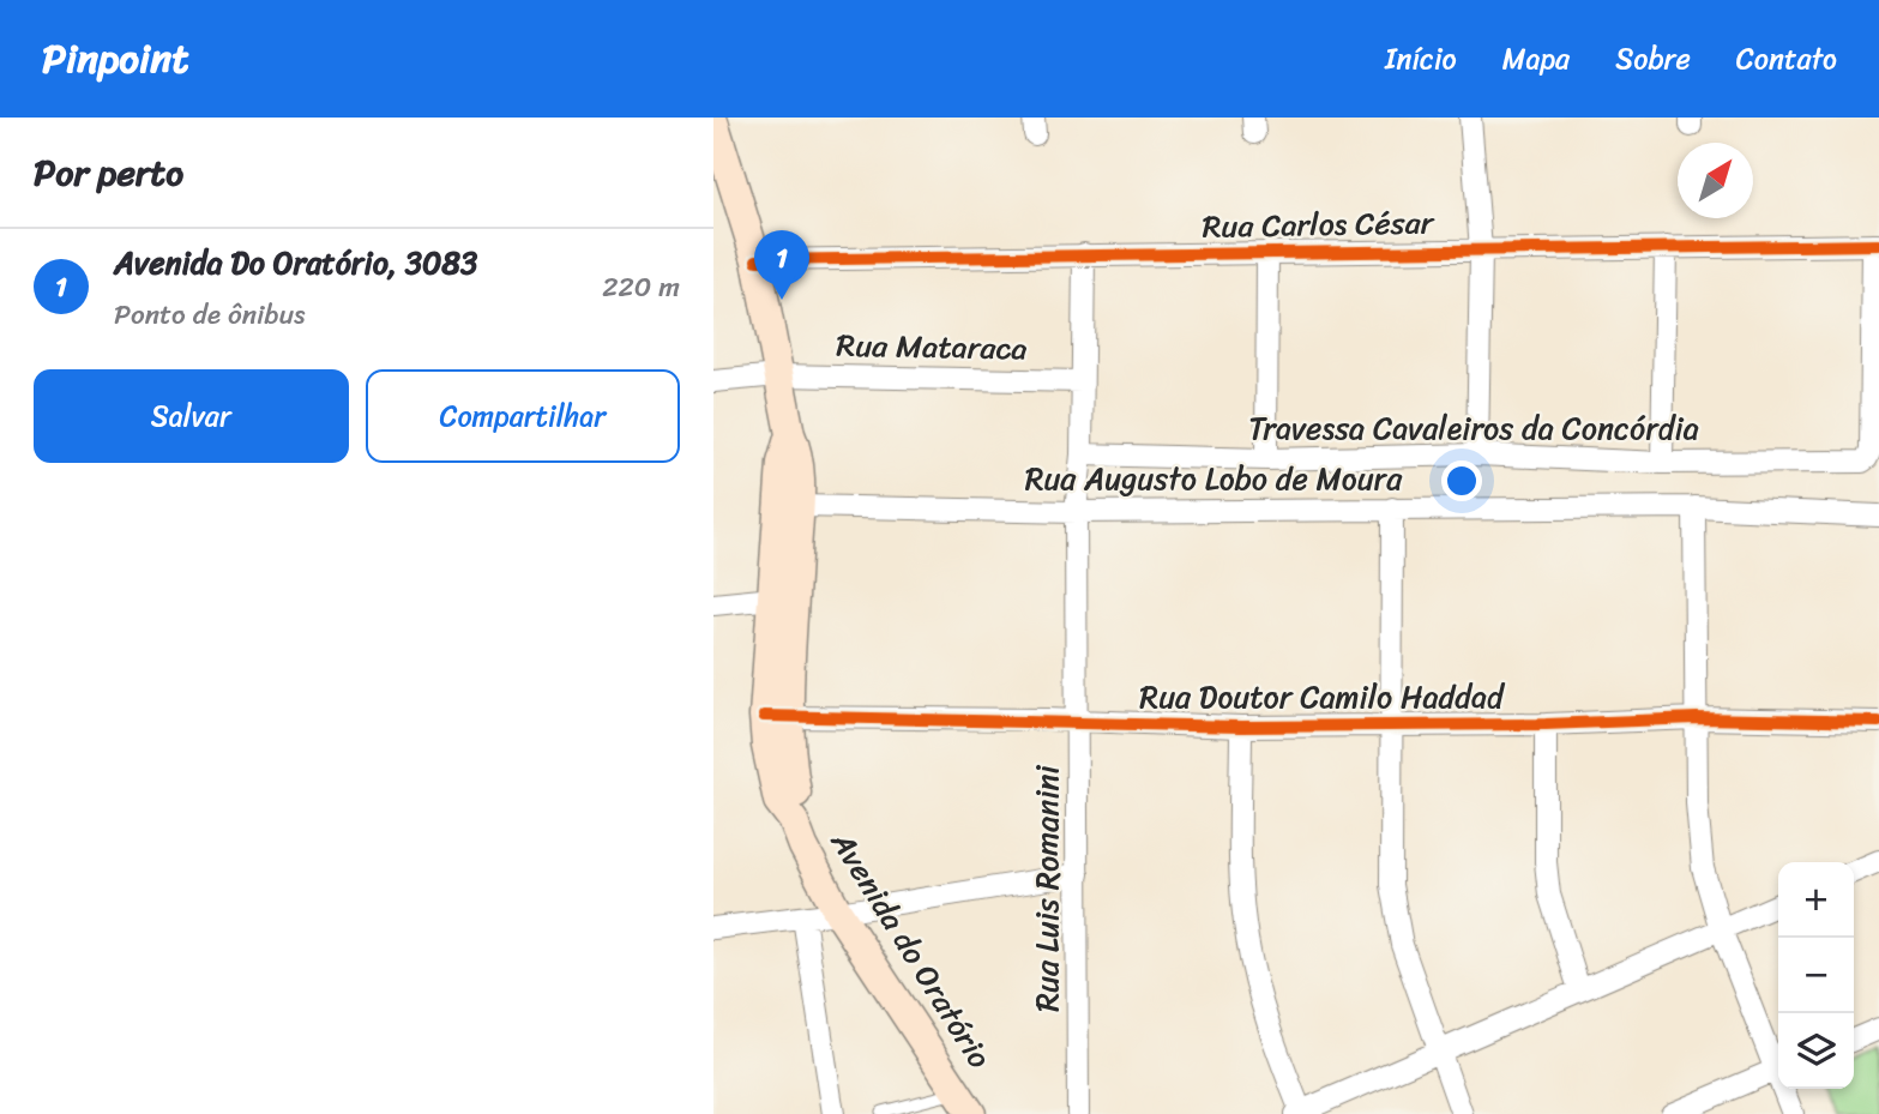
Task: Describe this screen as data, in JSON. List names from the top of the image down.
{
  "streets": {
    "main road": ["Avenida do Oratório"],
    "street": [
      "Rua Carlos César",
      "Rua Mataraca",
      "Travessa Cavaleiros da Concórdia",
      "Rua Augusto Lobo de Moura",
      "Rua Doutor Camilo Haddad",
      "Rua Luis Romanini"
    ]
  },
  "crossings": [
    ["Rua Carlos César", "Travessa Cavaleiros da Concórdia"],
    ["Rua Carlos César", "Rua Luis Romanini"],
    ["Rua Carlos César", "Avenida do Oratório"],
    ["Rua Mataraca", "Rua Luis Romanini"],
    ["Rua Mataraca", "Avenida do Oratório"],
    ["Travessa Cavaleiros da Concórdia", "Rua Luis Romanini"],
    ["Rua Augusto Lobo de Moura", "Rua Luis Romanini"],
    ["Rua Augusto Lobo de Moura", "Avenida do Oratório"],
    ["Rua Doutor Camilo Haddad", "Rua Luis Romanini"],
    ["Rua Doutor Camilo Haddad", "Avenida do Oratório"]
  ],
  "north": "top right",
  "page": {
    "header": "Pinpoint",
    "nav": [
      "Início",
      "Mapa",
      "Sobre",
      "Contato"
    ],
    "heading": "Por perto",
    "list": [
      {
        "mark": "1",
        "name": "Avenida Do Oratório, 3083",
        "note": "Ponto de ônibus",
        "value": "220 m"
      }
    ],
    "pins": "1",
    "buttons": ["Salvar", "Compartilhar"],
    "map_buttons": ["+", "−"]
  }
}
